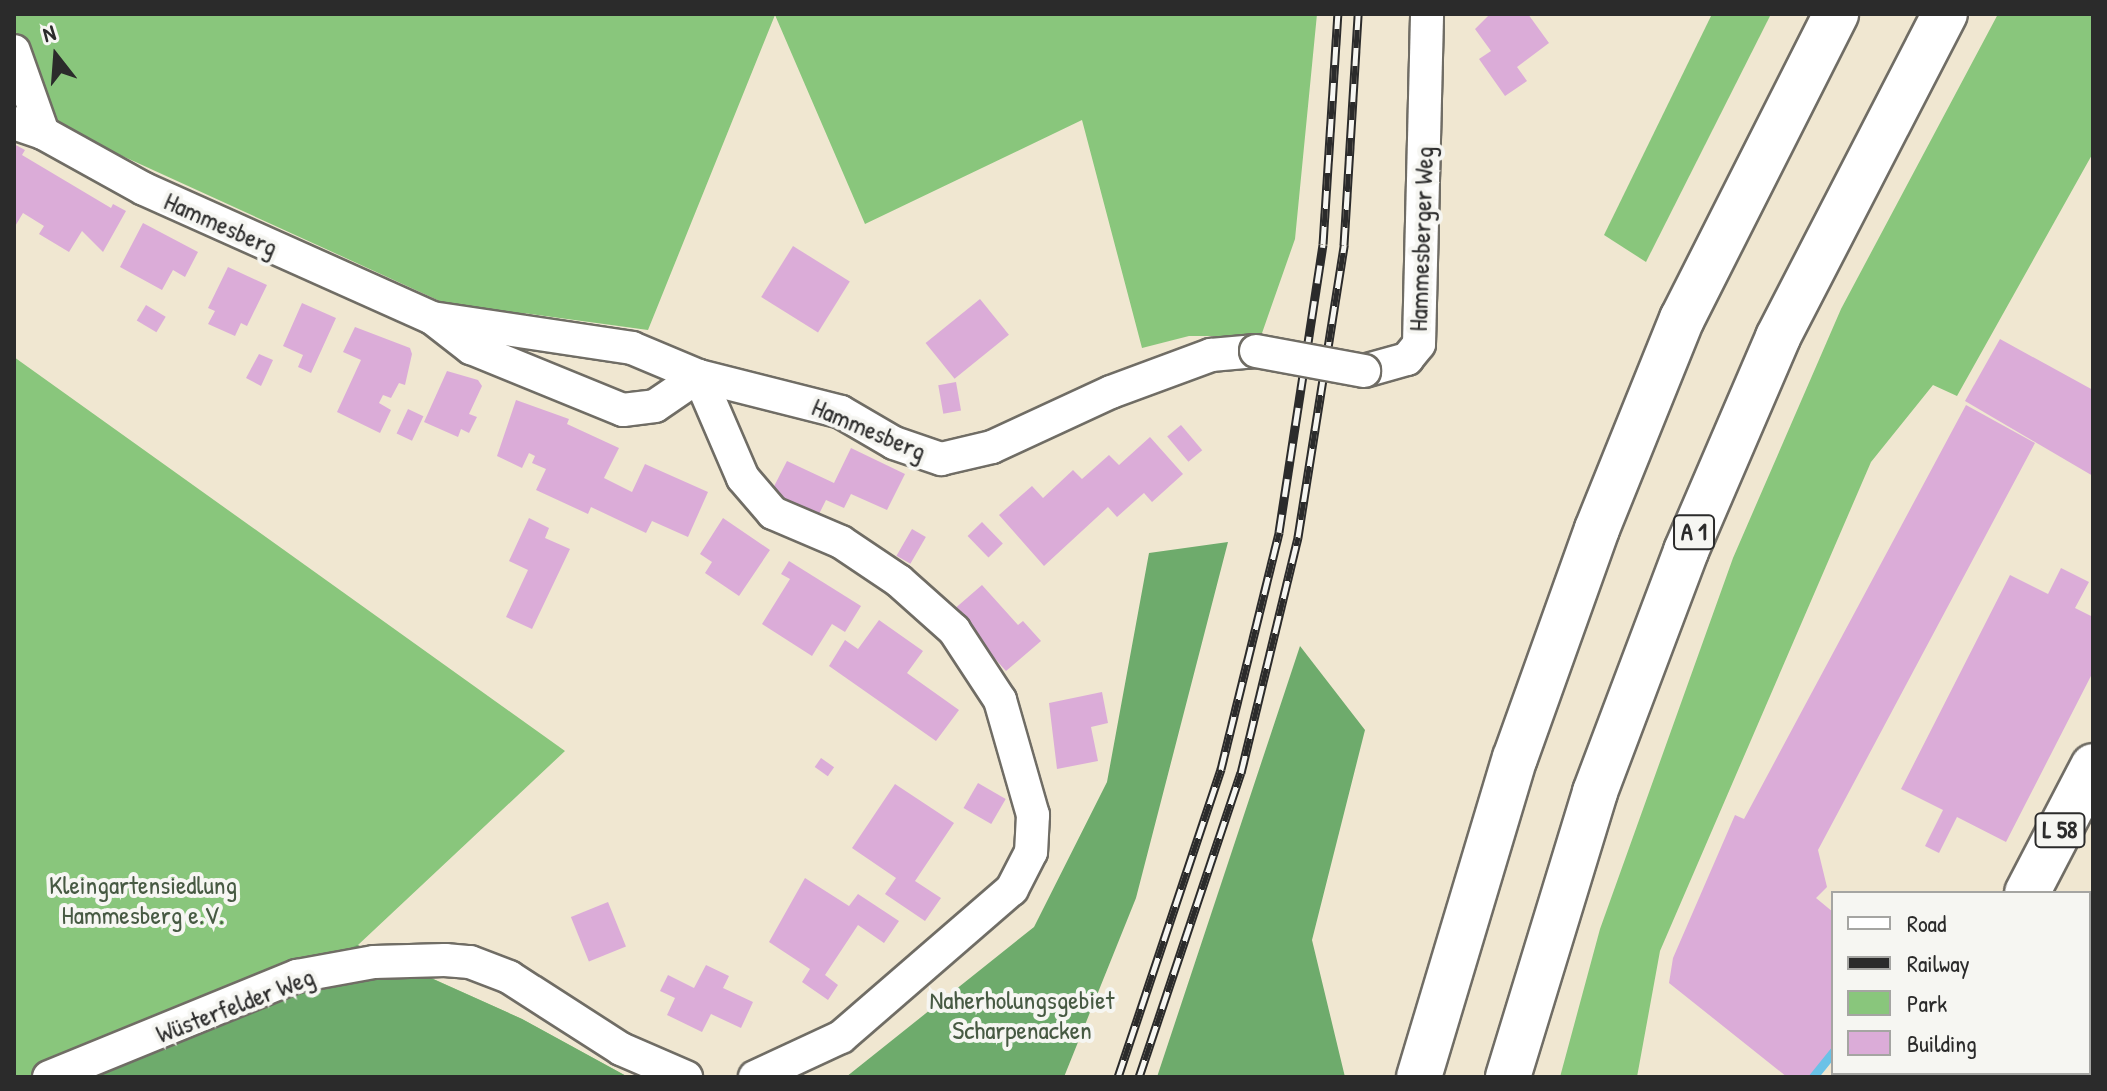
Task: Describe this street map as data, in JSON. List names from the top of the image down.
{
  "streets": {
    "main road": ["A 1", "L 58"],
    "street": ["Hammesberg", "Hammesberger Weg", "Wüsterfelder Weg"]
  },
  "crossings": [
    ["Hammesberg", "Hammesberger Weg"]
  ],
  "parks": ["Kleingartensiedlung Hammesberg e.V.", "Naherholungsgebiet Scharpenacken"],
  "legend": [
    "Road",
    "Railway",
    "Park",
    "Building"
  ],
  "north": "top"
}
